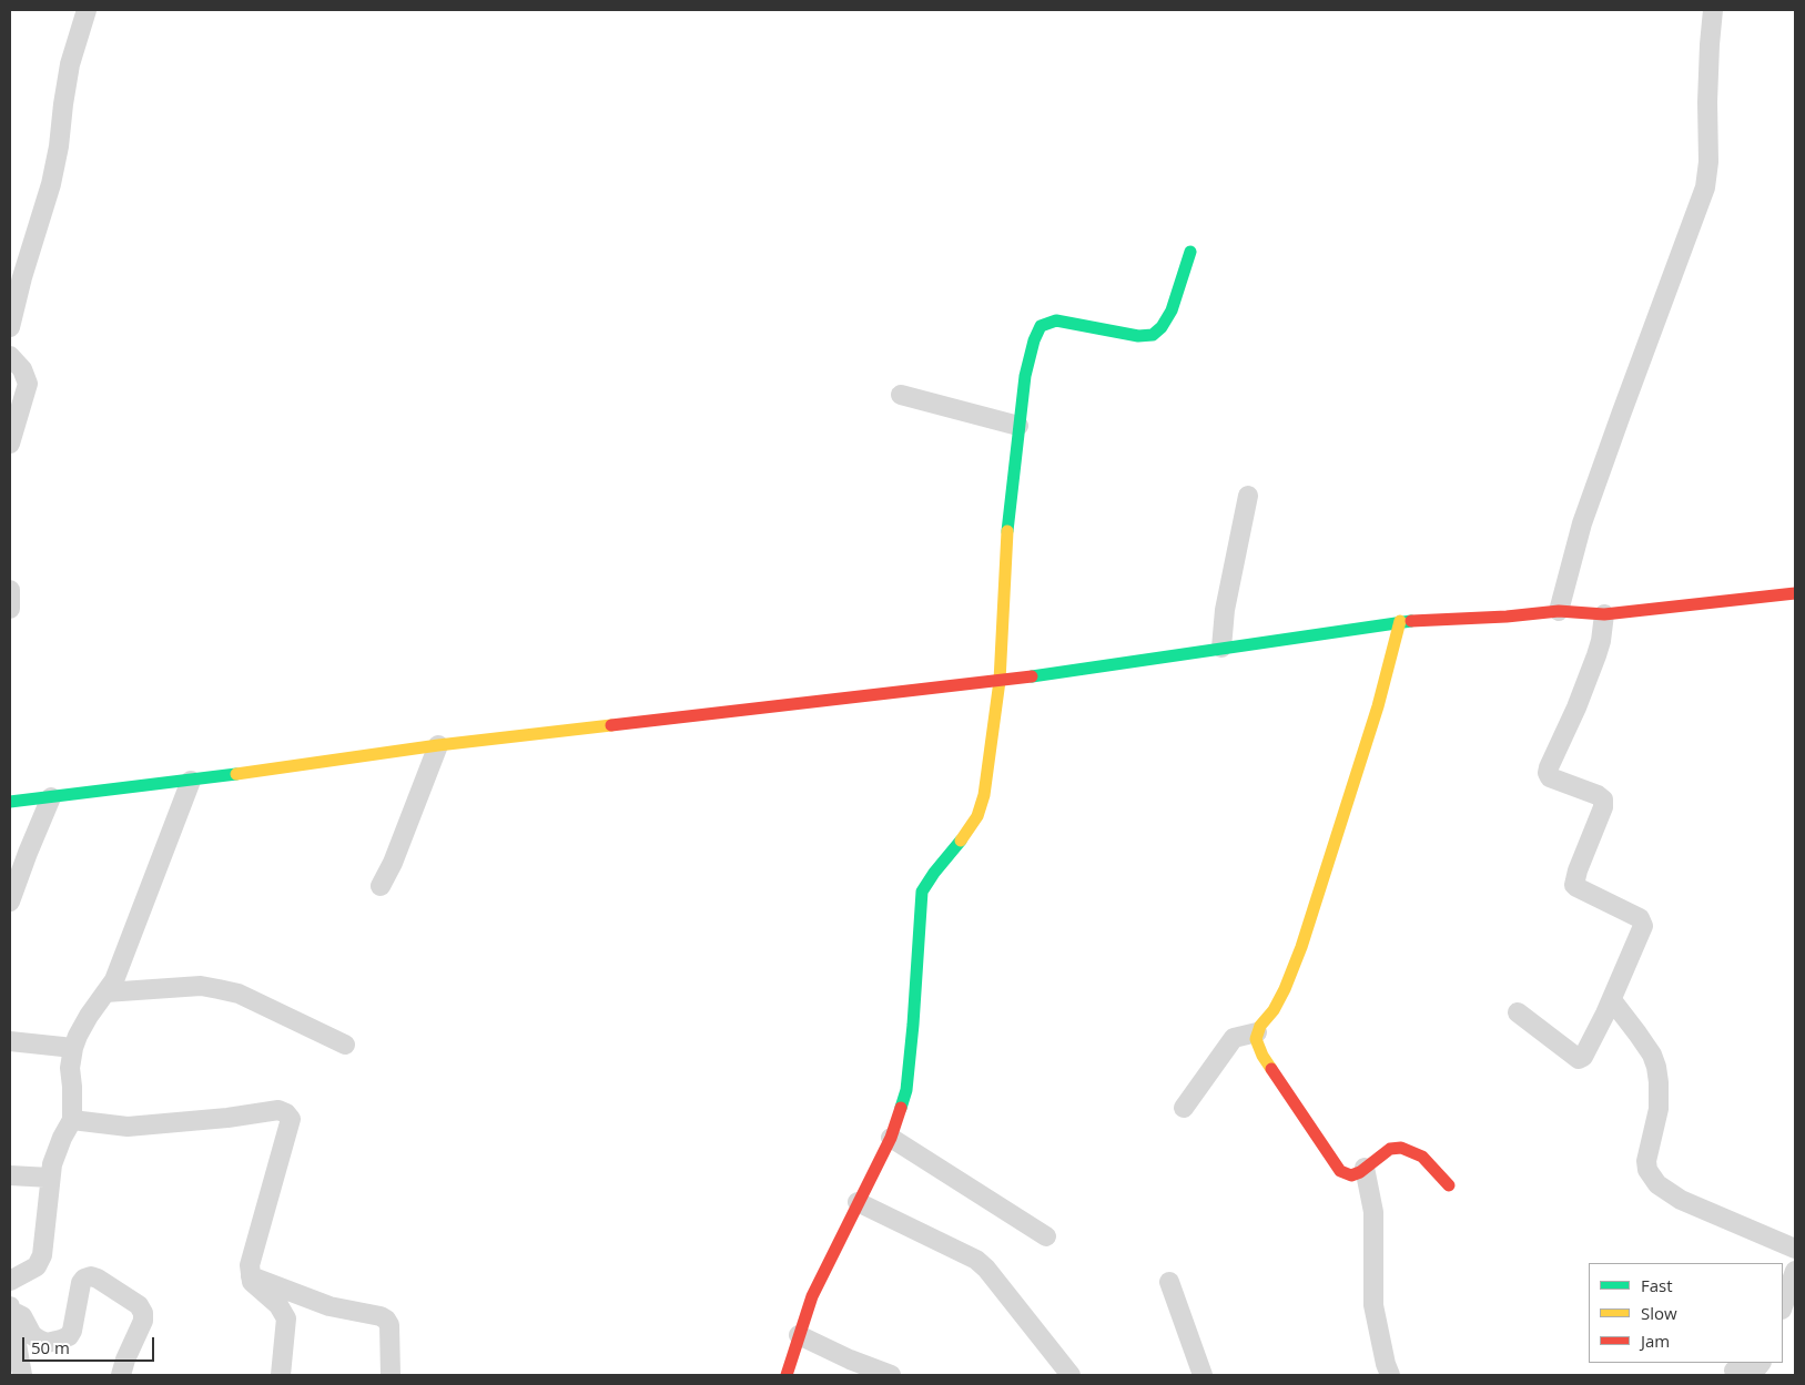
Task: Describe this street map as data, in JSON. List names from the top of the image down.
{
  "legend": ["Fast", "Slow", "Jam"],
  "scale_bar": "50 m"
}
